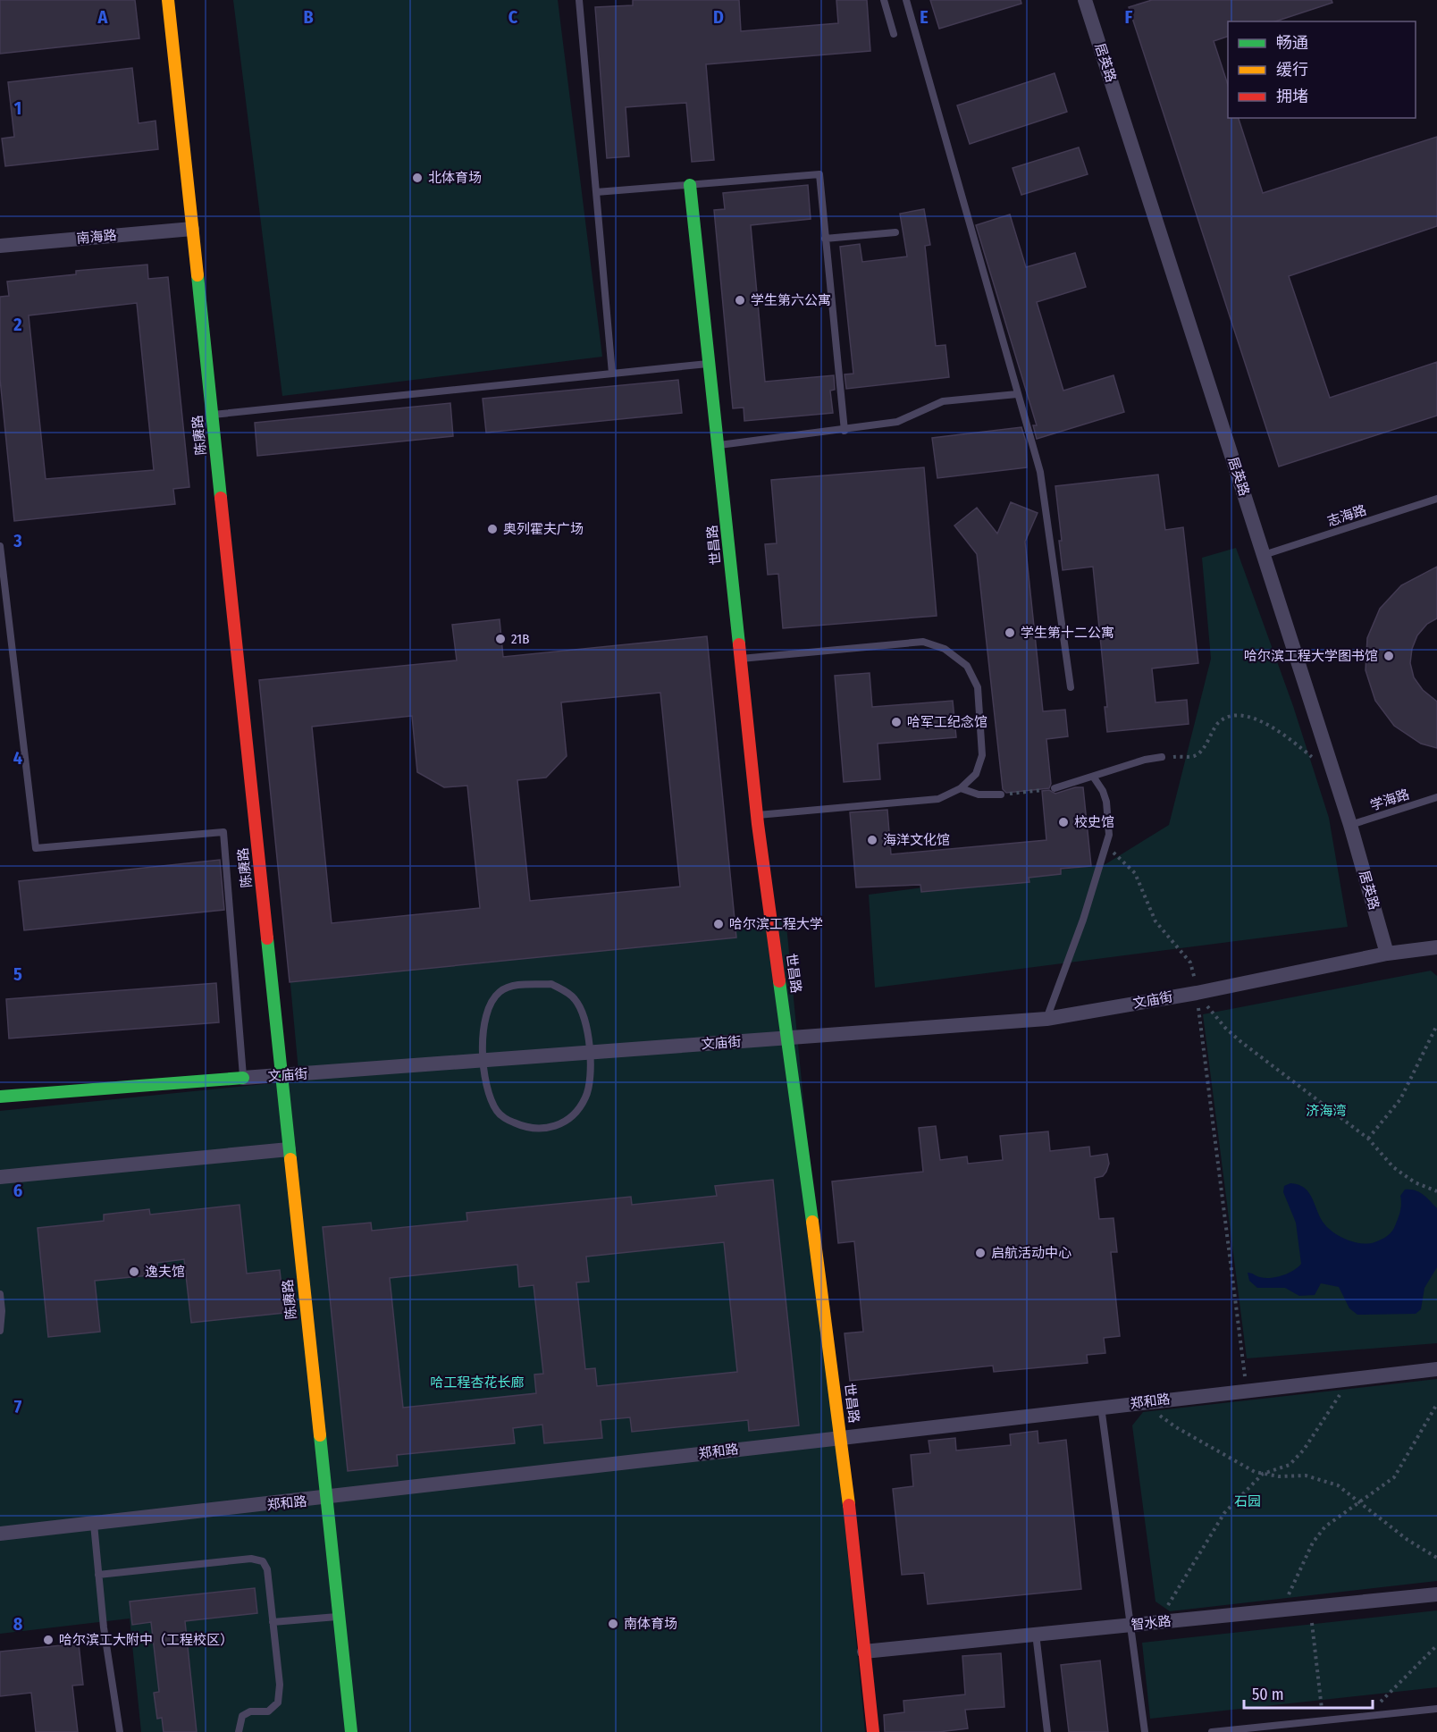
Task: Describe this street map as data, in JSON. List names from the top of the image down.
{
  "streets": {
    "street": [
      "居英路",
      "南海路",
      "陈赓路",
      "世昌路",
      "文庙街",
      "郑和路",
      "智水路"
    ],
    "lane": ["志海路", "学海路"]
  },
  "crossings": [
    ["居英路", "志海路"],
    ["居英路", "学海路"],
    ["居英路", "文庙街"],
    ["南海路", "陈赓路"],
    ["陈赓路", "文庙街"],
    ["陈赓路", "郑和路"],
    ["世昌路", "文庙街"],
    ["世昌路", "郑和路"],
    ["世昌路", "智水路"]
  ],
  "parks": ["济海湾", "哈工程杏花长廊", "石园"],
  "places": [
    "北体育场",
    "学生第六公寓",
    "奥列霍夫广场",
    "学生第十二公寓",
    "21B",
    "哈尔滨工程大学图书馆",
    "哈军工纪念馆",
    "校史馆",
    "海洋文化馆",
    "哈尔滨工程大学",
    "启航活动中心",
    "逸夫馆",
    "南体育场",
    "哈尔滨工大附中（工程校区）"
  ],
  "legend": ["畅通", "缓行", "拥堵"],
  "scale_bar": "50 m",
  "grid": {
    "columns": [
      "A",
      "B",
      "C",
      "D",
      "E",
      "F"
    ],
    "rows": [
      "1",
      "2",
      "3",
      "4",
      "5",
      "6",
      "7",
      "8"
    ]
  }
}
